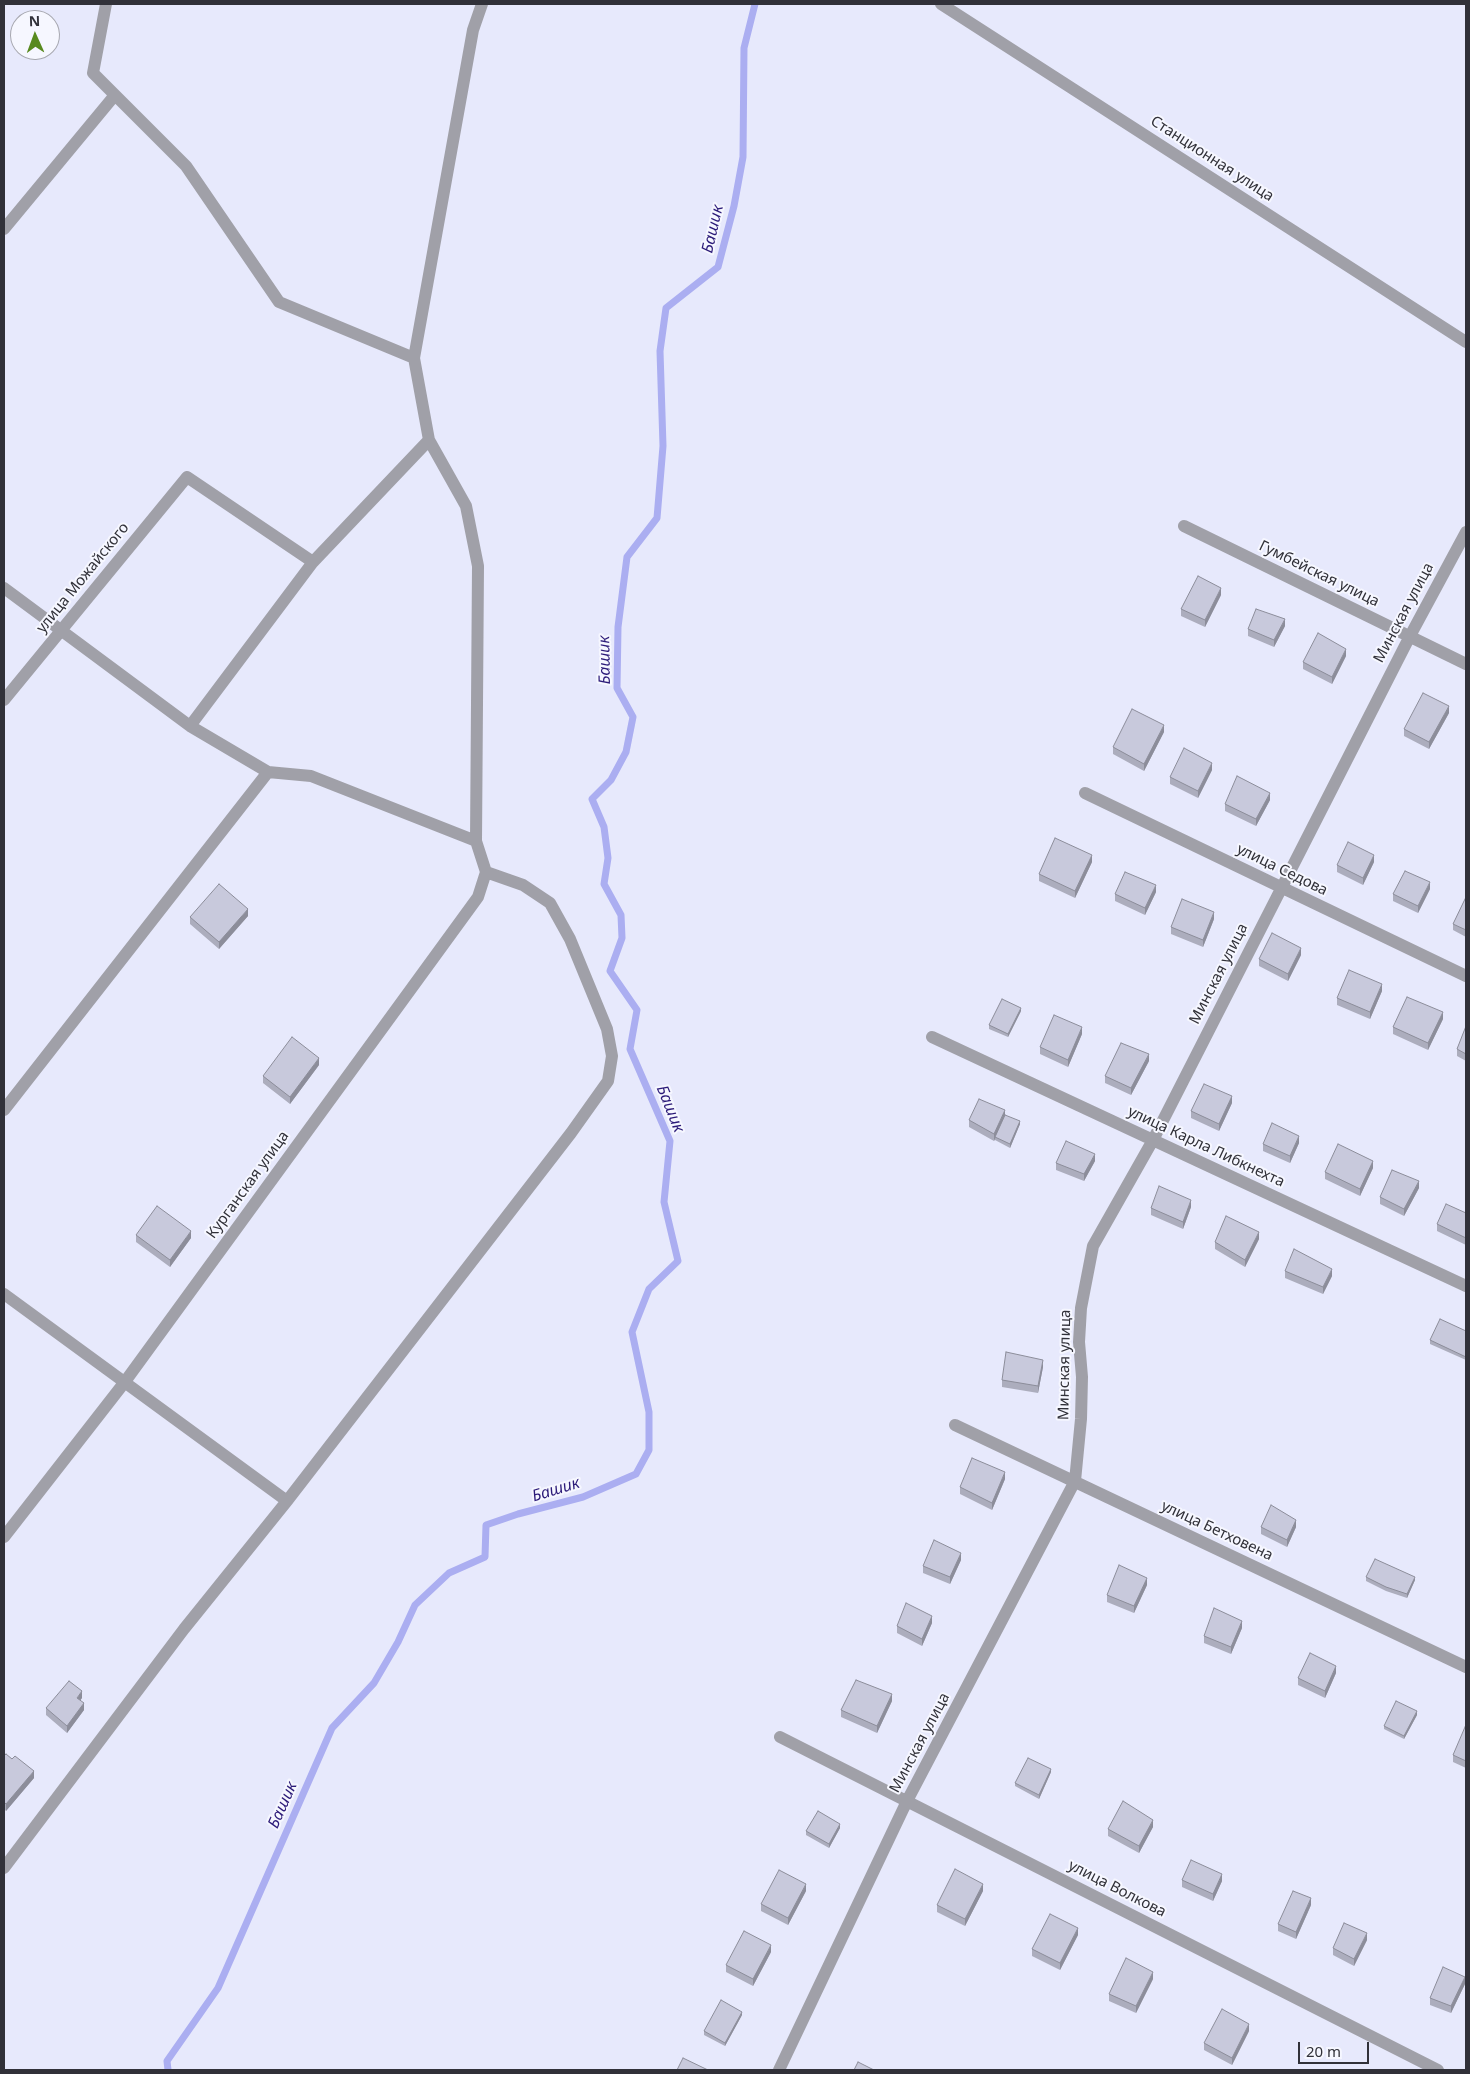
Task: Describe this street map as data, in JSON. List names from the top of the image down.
{
  "streets": {
    "street": [
      "Станционная улица",
      "Гумбейская улица",
      "улица Можайского",
      "Минская улица",
      "улица Седова",
      "улица Карла Либкнехта",
      "Курганская улица",
      "улица Бетховена",
      "улица Волкова"
    ]
  },
  "crossings": [
    ["Гумбейская улица", "Минская улица"],
    ["Минская улица", "улица Седова"],
    ["Минская улица", "улица Карла Либкнехта"],
    ["Минская улица", "улица Бетховена"],
    ["Минская улица", "улица Волкова"]
  ],
  "water": ["Башик"],
  "scale_bar": "20 m",
  "north": "top"
}
